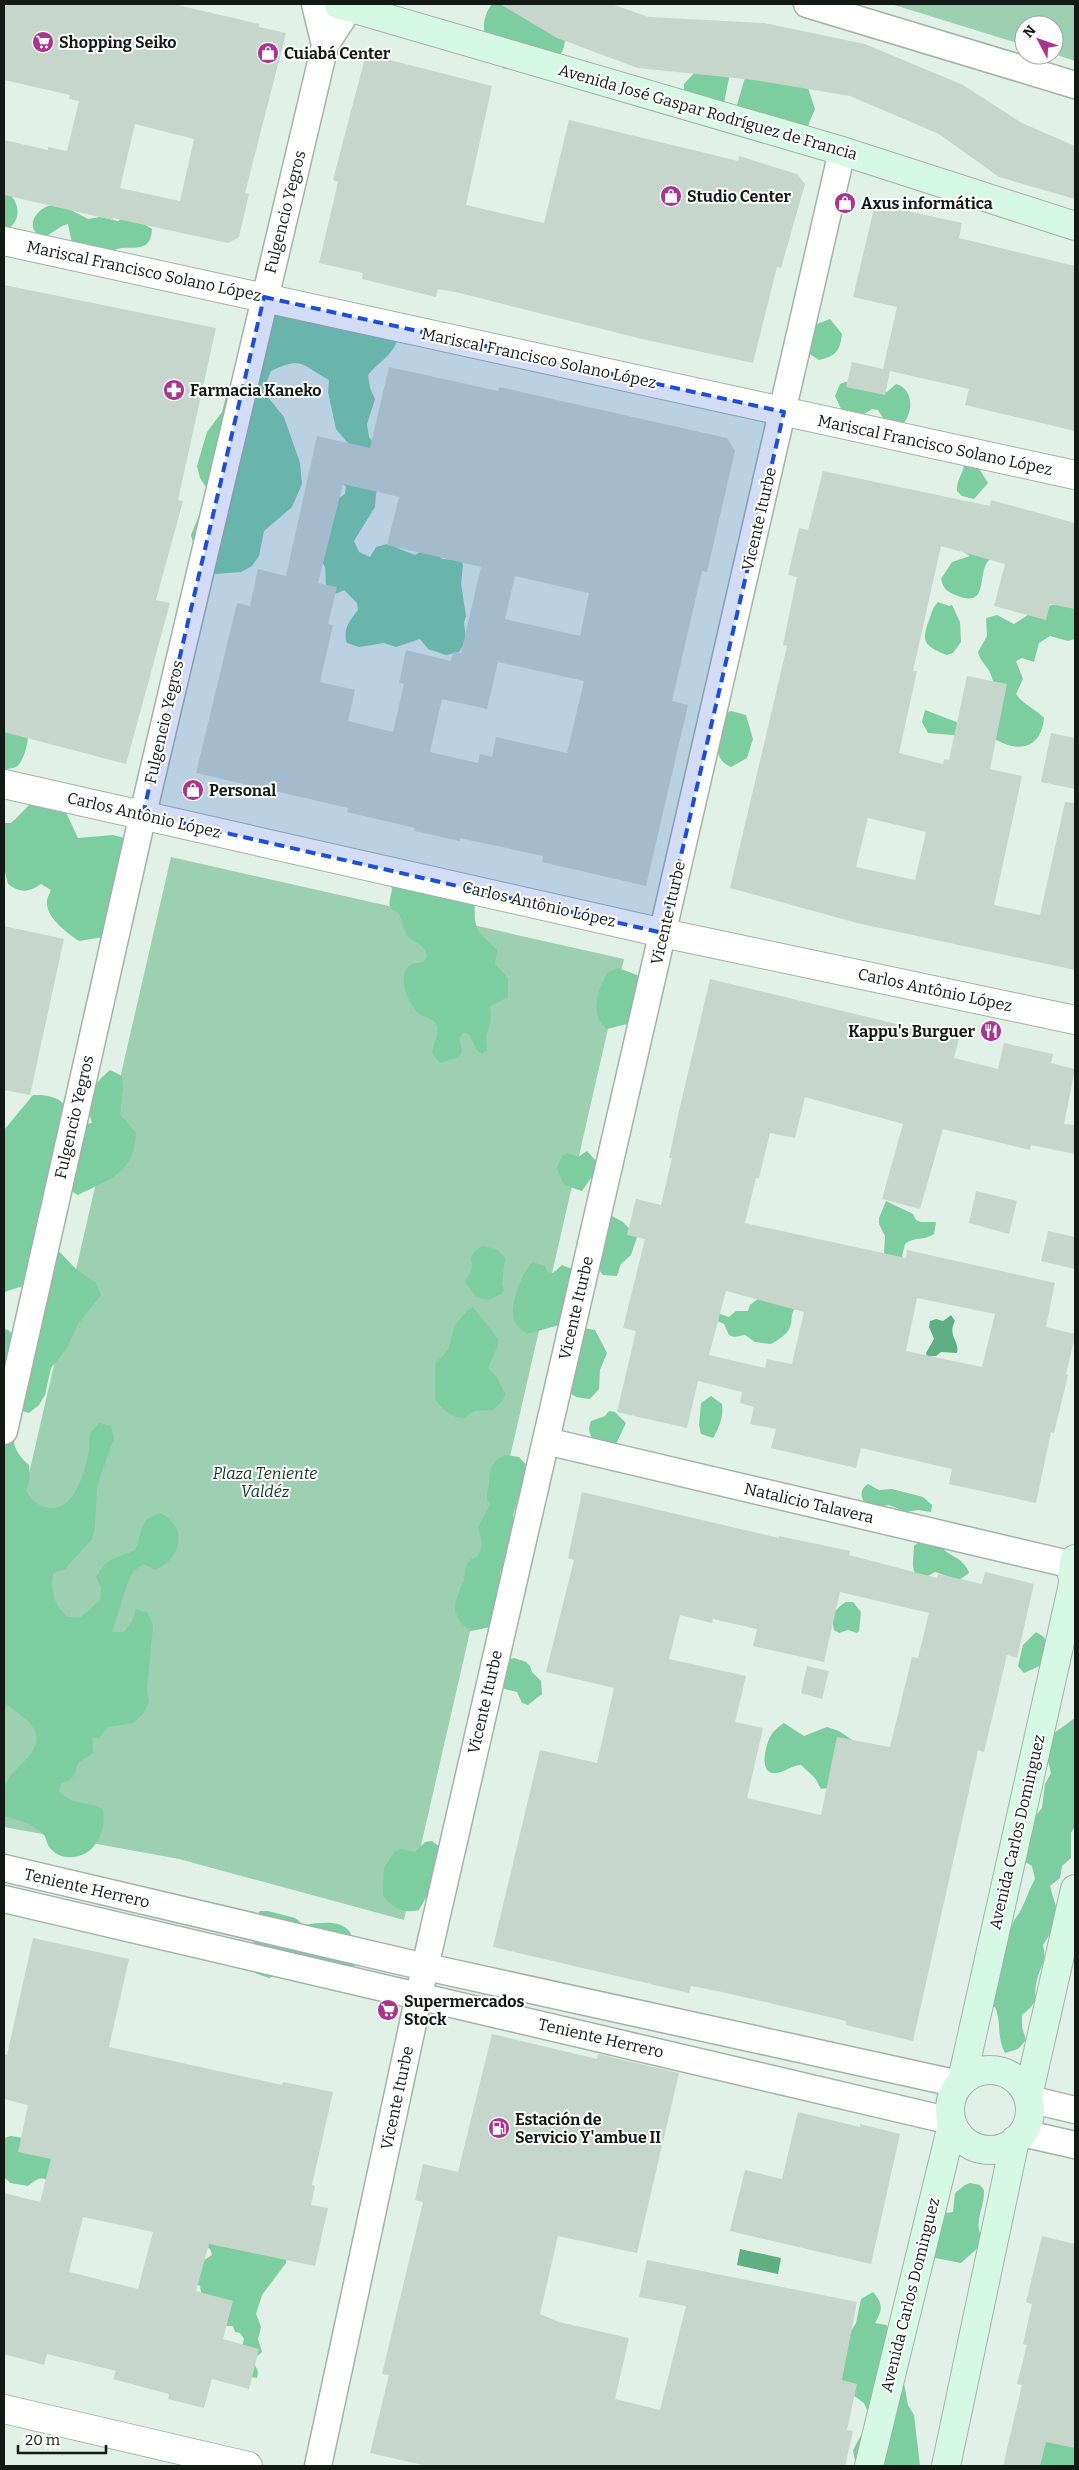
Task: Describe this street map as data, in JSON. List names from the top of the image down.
{
  "streets": {
    "main road": ["Avenida José Gaspar Rodríguez de Francia", "Avenida Carlos Dominguez"],
    "street": [
      "Fulgencio Yegros",
      "Mariscal Francisco Solano López",
      "Vicente Iturbe",
      "Carlos Antônio López",
      "Natalicio Talavera",
      "Teniente Herrero"
    ]
  },
  "crossings": [
    ["Avenida José Gaspar Rodríguez de Francia", "Fulgencio Yegros"],
    ["Avenida José Gaspar Rodríguez de Francia", "Vicente Iturbe"],
    ["Fulgencio Yegros", "Mariscal Francisco Solano López"],
    ["Fulgencio Yegros", "Carlos Antônio López"],
    ["Mariscal Francisco Solano López", "Vicente Iturbe"],
    ["Vicente Iturbe", "Carlos Antônio López"],
    ["Vicente Iturbe", "Natalicio Talavera"],
    ["Vicente Iturbe", "Teniente Herrero"],
    ["Natalicio Talavera", "Avenida Carlos Dominguez"],
    ["Avenida Carlos Dominguez", "Teniente Herrero"]
  ],
  "parks": ["Plaza Teniente Valdéz"],
  "places": {
    "supermarket": ["Shopping Seiko", "Supermercados Stock"],
    "shop": [
      "Cuiabá Center",
      "Studio Center",
      "Axus informática",
      "Personal"
    ],
    "pharmacy": ["Farmacia Kaneko"],
    "restaurant": ["Kappu's Burguer"],
    "fuel station": ["Estación de Servicio Y'ambue II"]
  },
  "scale_bar": "20 m",
  "north": "top left"
}
